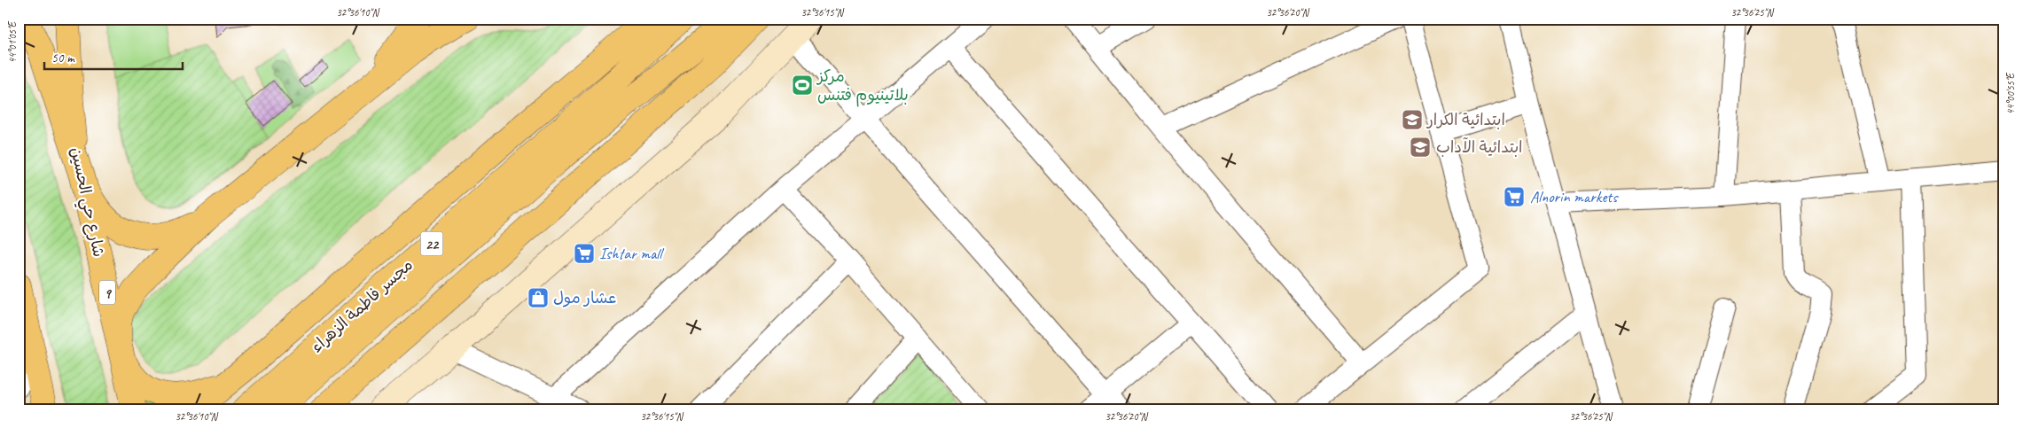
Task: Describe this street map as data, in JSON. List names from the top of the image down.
{
  "streets": {
    "main road": [
      "شارع حي الحسين",
      "22",
      "9",
      "مجسر فاطمة الزهراء"
    ]
  },
  "crossings": [
    ["شارع حي الحسين", "9"]
  ],
  "places": {
    "sports": ["مركز بلاتينيوم فتنس"],
    "school or university": ["ابتدائية الكرار", "ابتدائية الآداب"],
    "supermarket": ["Alnorin markets", "Ishtar mall"],
    "shop": ["عشار مول"]
  },
  "scale_bar": "50 m",
  "coordinates": [
    "32°36'10\"N",
    "32°36'15\"N",
    "32°36'20\"N",
    "32°36'25\"N",
    "44°01'05\"E",
    "44°00'55\"E"
  ]
}
